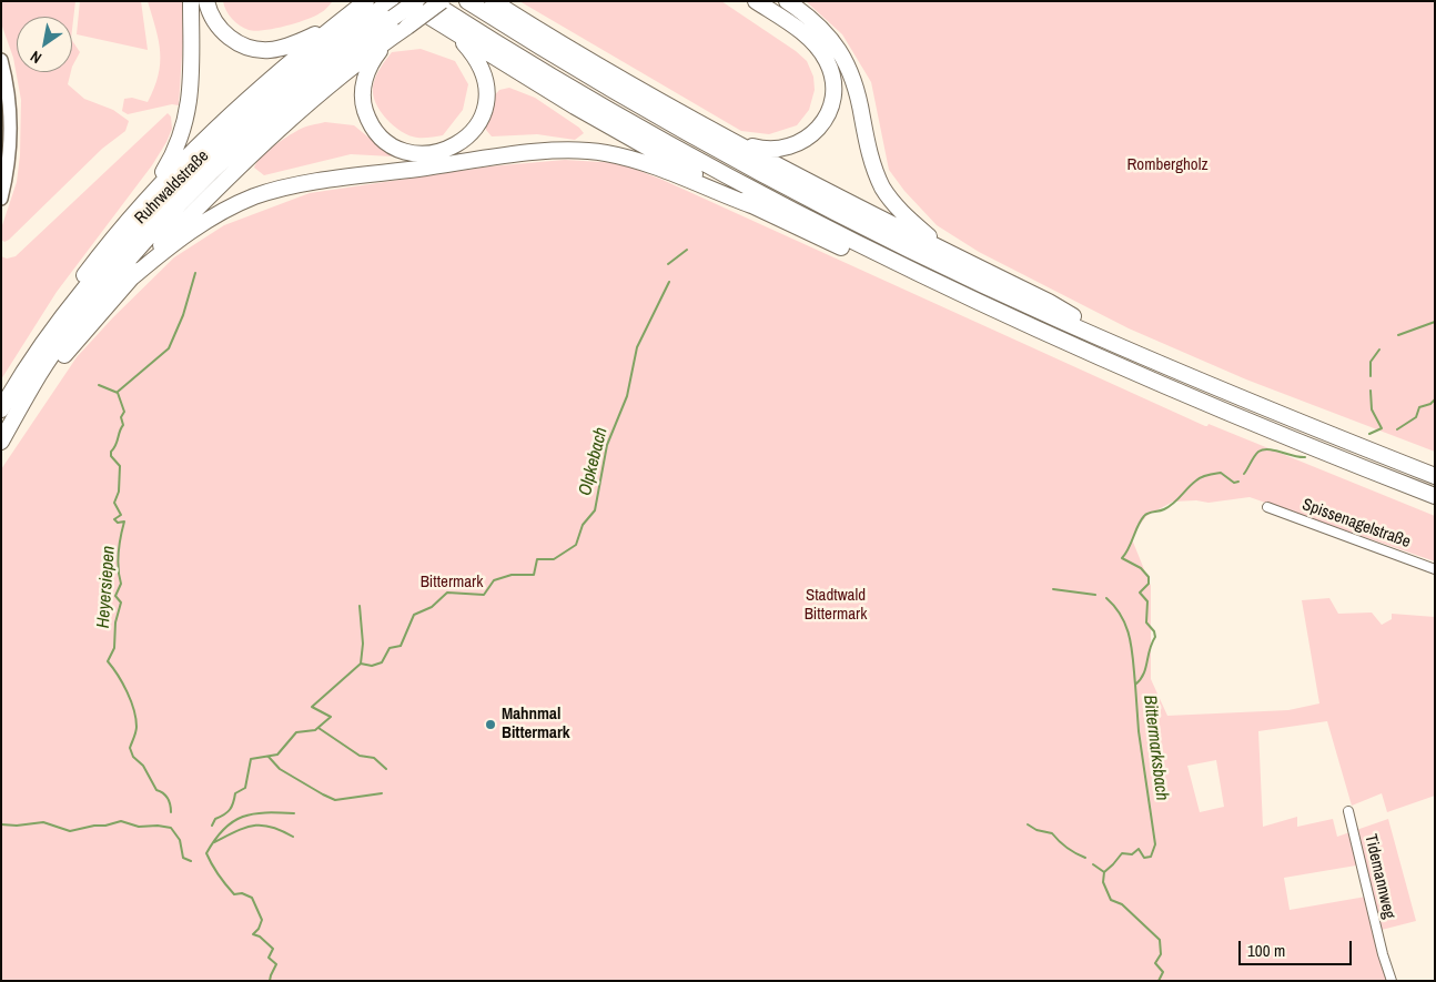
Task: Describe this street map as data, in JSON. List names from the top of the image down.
{
  "streets": {
    "highway": ["Ruhrwaldstraße"],
    "street": ["Spissenagelstraße", "Tidemannweg"]
  },
  "water": ["Olpkebach", "Heyersiepen", "Bittermarksbach"],
  "parks": ["Rombergholz", "Bittermark", "Stadtwald Bittermark"],
  "places": ["Mahnmal Bittermark"],
  "scale_bar": "100 m",
  "north": "bottom left"
}
